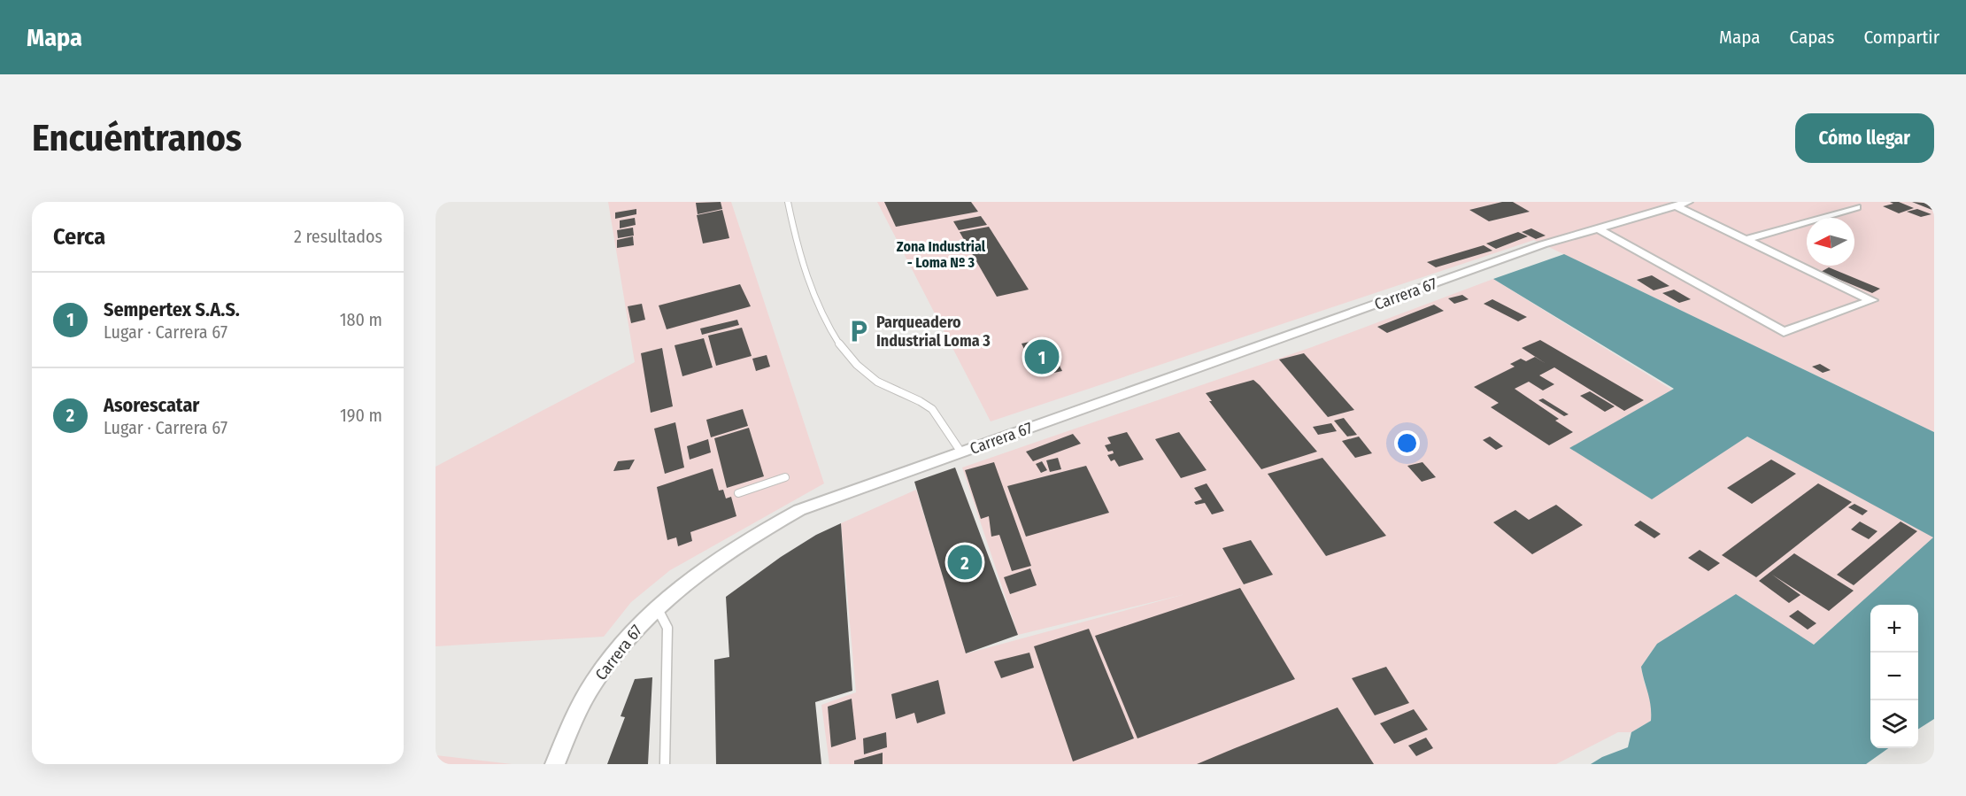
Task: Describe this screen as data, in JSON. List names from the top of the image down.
{
  "streets": {
    "street": ["Carrera 67"]
  },
  "districts": ["Zona Industrial - Loma Nº 3"],
  "places": {
    "parking": ["Parqueadero Industrial Loma 3"]
  },
  "north": "left",
  "page": {
    "header": "Mapa",
    "nav": ["Mapa", "Capas", "Compartir"],
    "buttons": "Cómo llegar",
    "title": "Encuéntranos",
    "heading": ["Cerca", "2 resultados"],
    "list": [
      {
        "mark": "1",
        "name": "Sempertex S.A.S.",
        "note": "Lugar · Carrera 67",
        "value": "180 m"
      },
      {
        "mark": "2",
        "name": "Asorescatar",
        "note": "Lugar · Carrera 67",
        "value": "190 m"
      }
    ],
    "pins": ["1", "2"],
    "map_buttons": ["+", "−"]
  }
}
